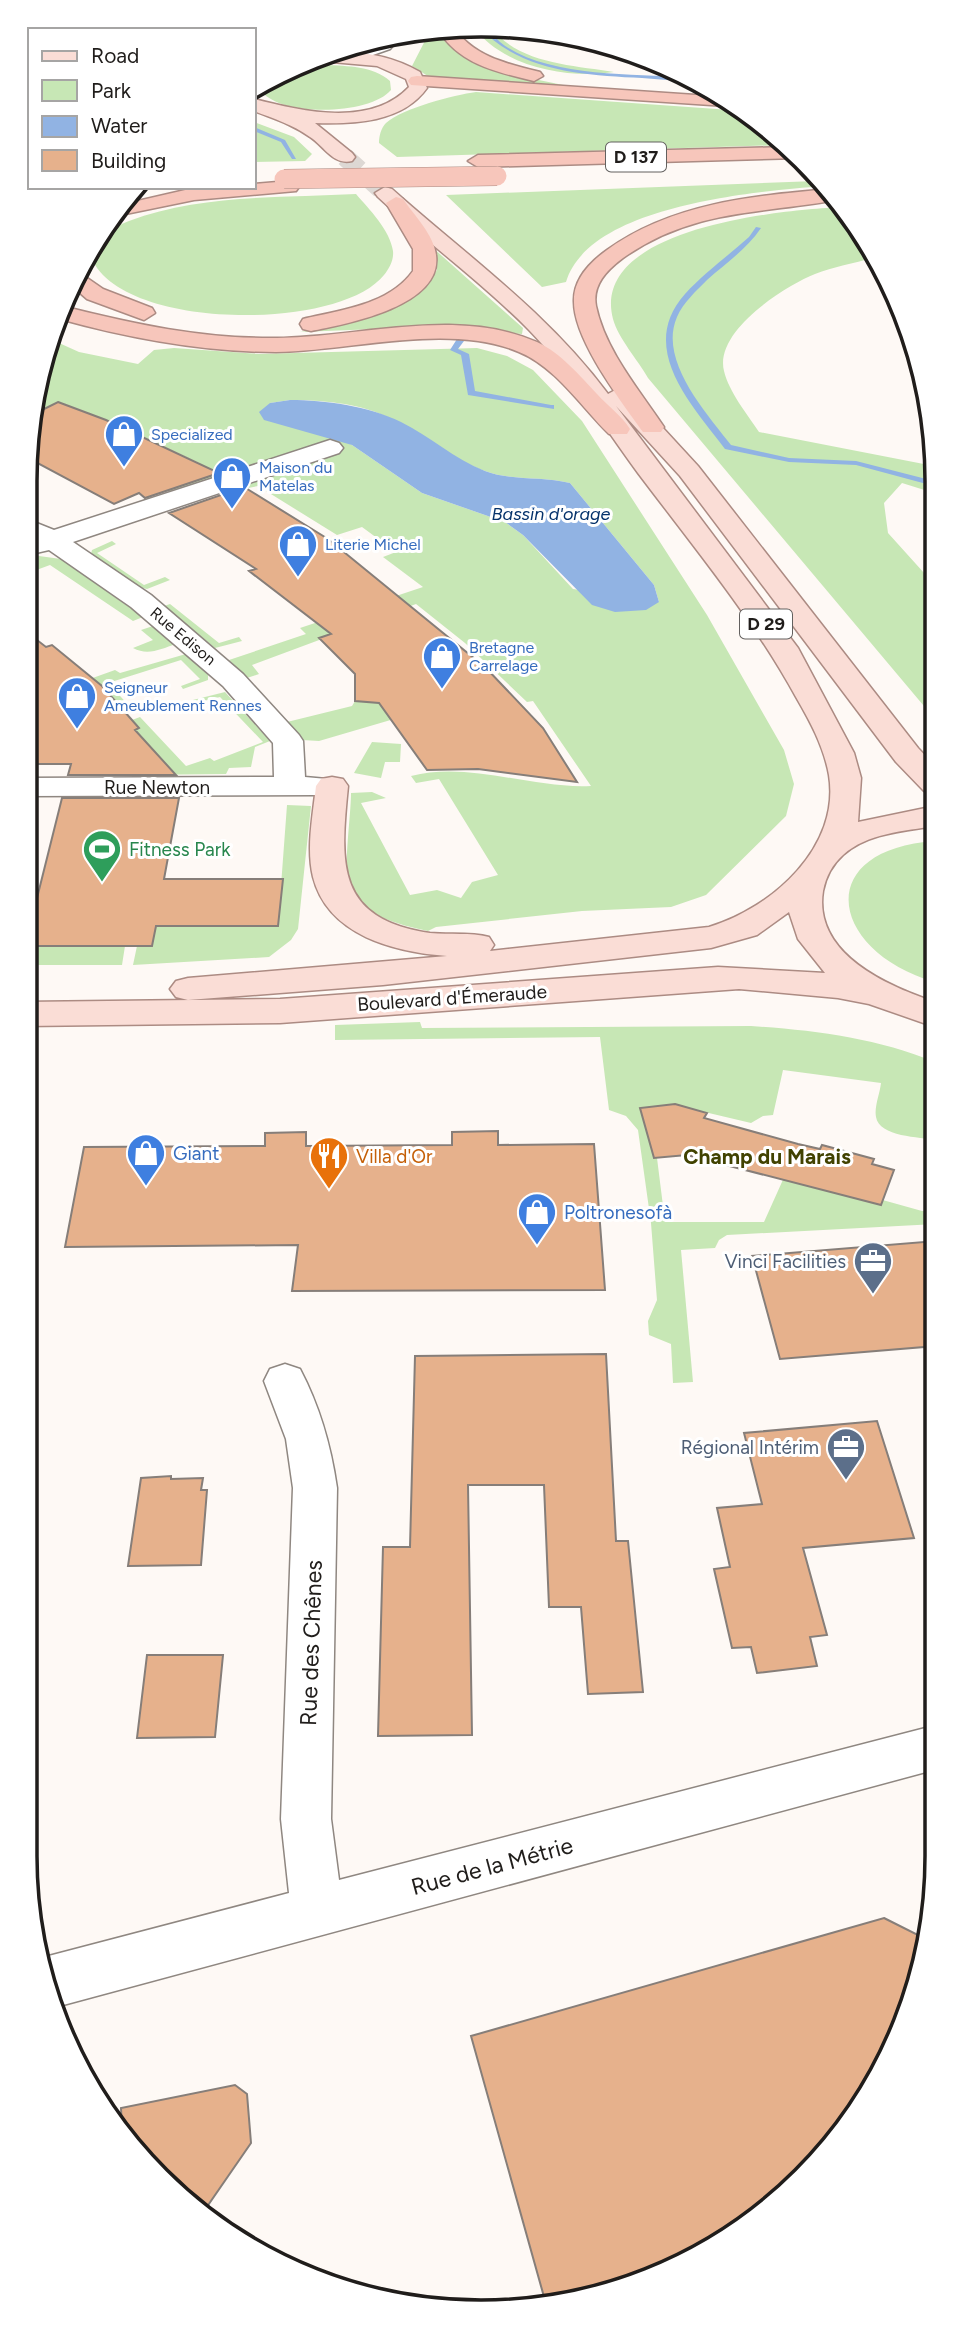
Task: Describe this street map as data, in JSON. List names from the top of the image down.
{
  "streets": {
    "highway": ["D 137"],
    "main road": ["D 29", "Boulevard d'Émeraude"],
    "street": [
      "Rue Edison",
      "Rue Newton",
      "Rue des Chênes",
      "Rue de la Métrie"
    ]
  },
  "crossings": [
    ["Rue Edison", "Rue Newton"],
    ["Rue des Chênes", "Rue de la Métrie"]
  ],
  "districts": ["Champ du Marais"],
  "water": ["Bassin d'orage"],
  "places": {
    "shop": [
      "Specialized",
      "Maison du Matelas",
      "Literie Michel",
      "Bretagne Carrelage",
      "Seigneur Ameublement Rennes",
      "Giant",
      "Poltronesofà"
    ],
    "sports": ["Fitness Park"],
    "restaurant": ["Villa d'Or"],
    "office": ["Vinci Facilities", "Régional Intérim"]
  },
  "legend": [
    "Road",
    "Park",
    "Water",
    "Building"
  ]
}
